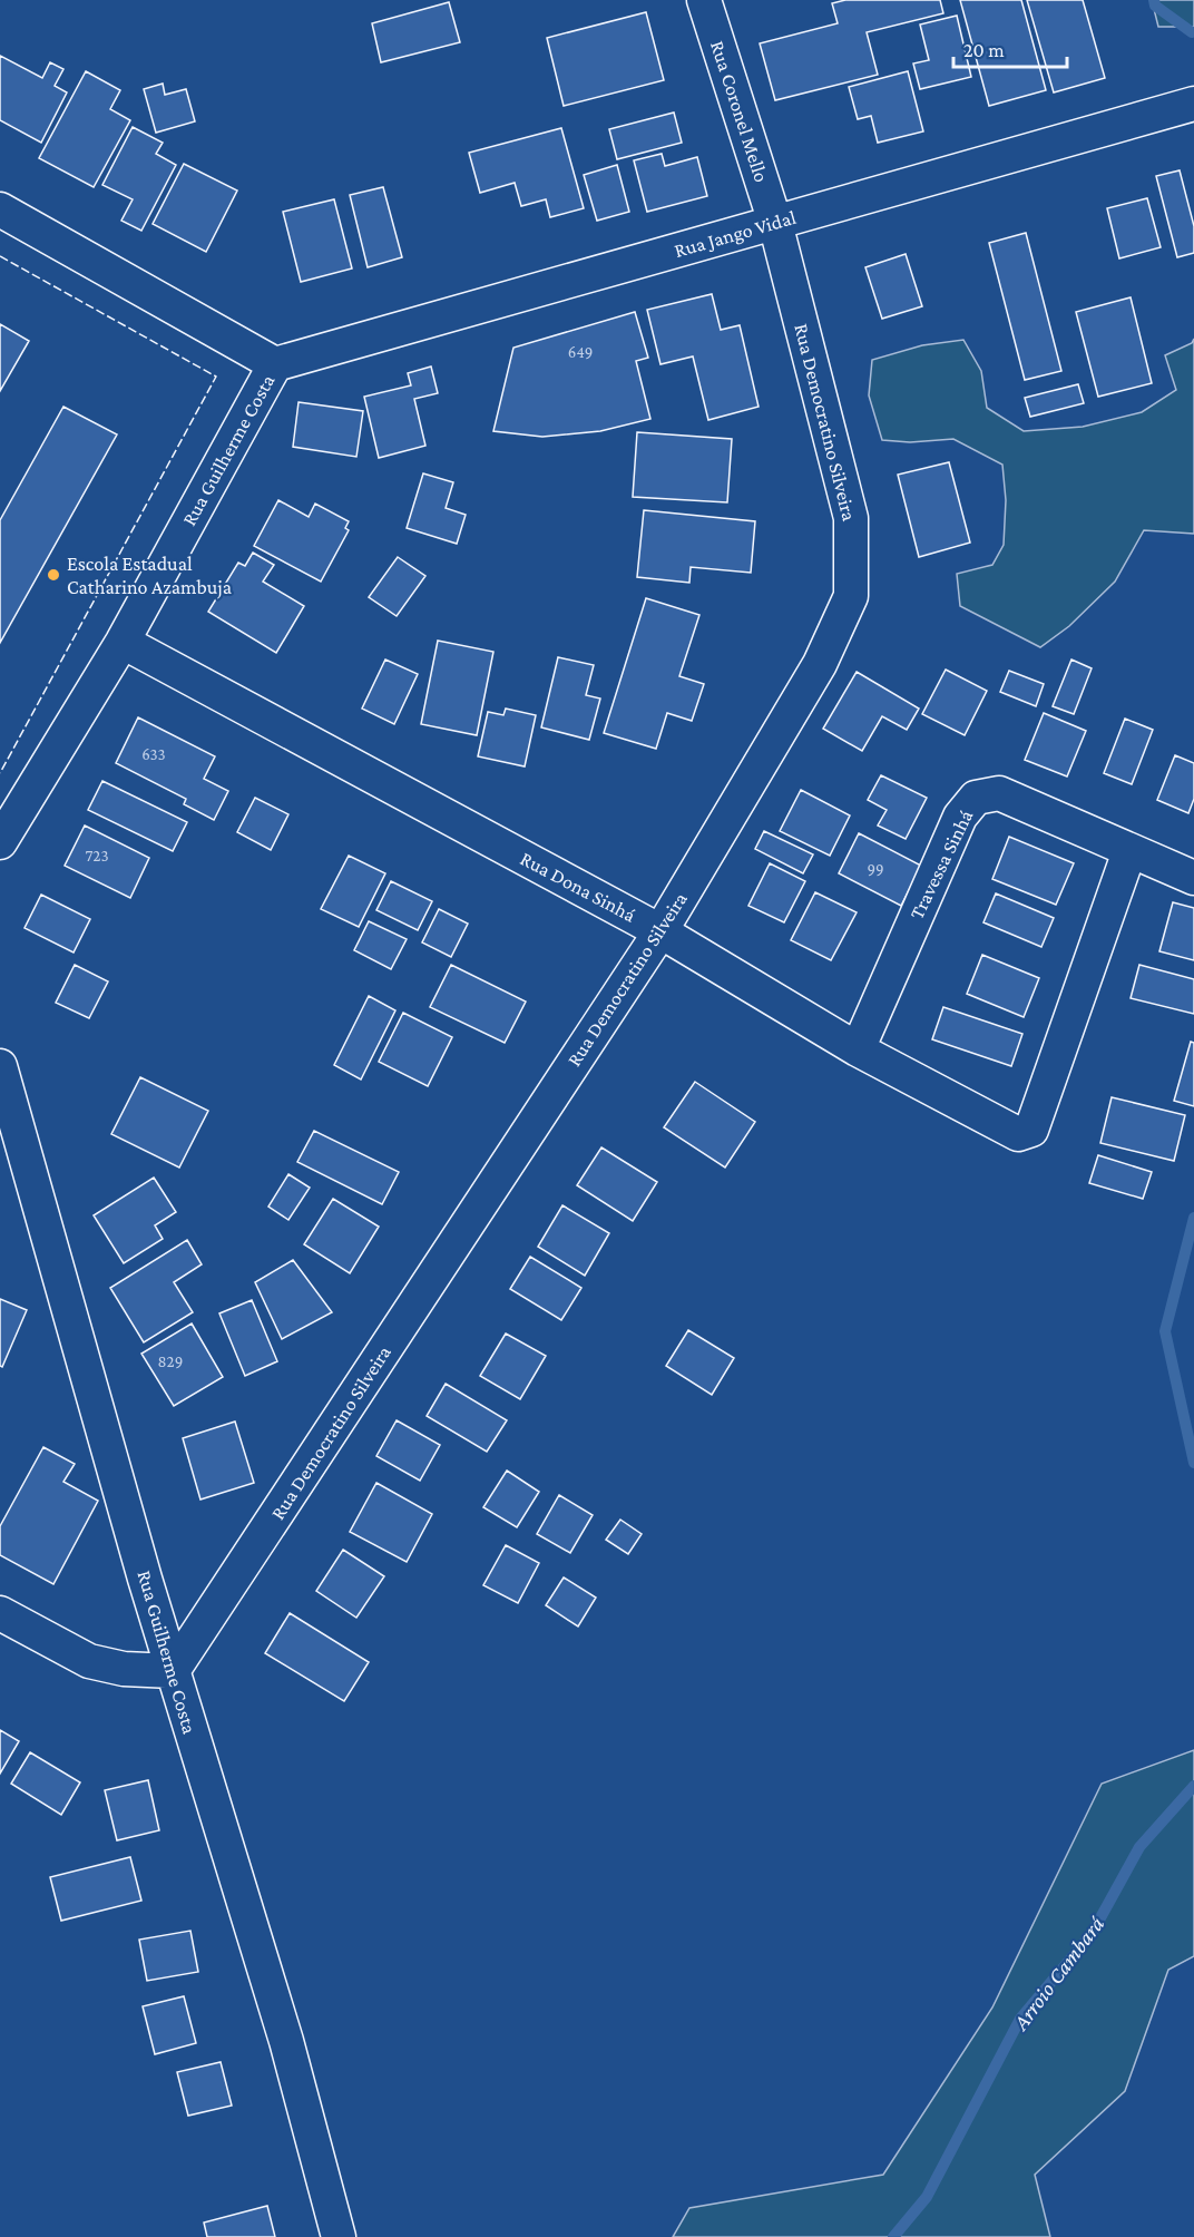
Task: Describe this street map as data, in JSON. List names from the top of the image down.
{
  "streets": {
    "street": [
      "Rua Coronel Mello",
      "Rua Jango Vidal",
      "Rua Democratino Silveira",
      "Rua Guilherme Costa",
      "Travessa Sinhá",
      "Rua Dona Sinhá"
    ]
  },
  "crossings": [
    ["Rua Coronel Mello", "Rua Jango Vidal"],
    ["Rua Coronel Mello", "Rua Democratino Silveira"],
    ["Rua Jango Vidal", "Rua Democratino Silveira"],
    ["Rua Jango Vidal", "Rua Guilherme Costa"],
    ["Rua Democratino Silveira", "Rua Guilherme Costa"],
    ["Rua Democratino Silveira", "Rua Dona Sinhá"],
    ["Rua Guilherme Costa", "Rua Dona Sinhá"],
    ["Travessa Sinhá", "Rua Dona Sinhá"]
  ],
  "water": ["Arroio Cambará"],
  "places": ["Escola Estadual Catharino Azambuja"],
  "house_numbers": [
    "649",
    "633",
    "723",
    "99",
    "829"
  ],
  "scale_bar": "20 m"
}
